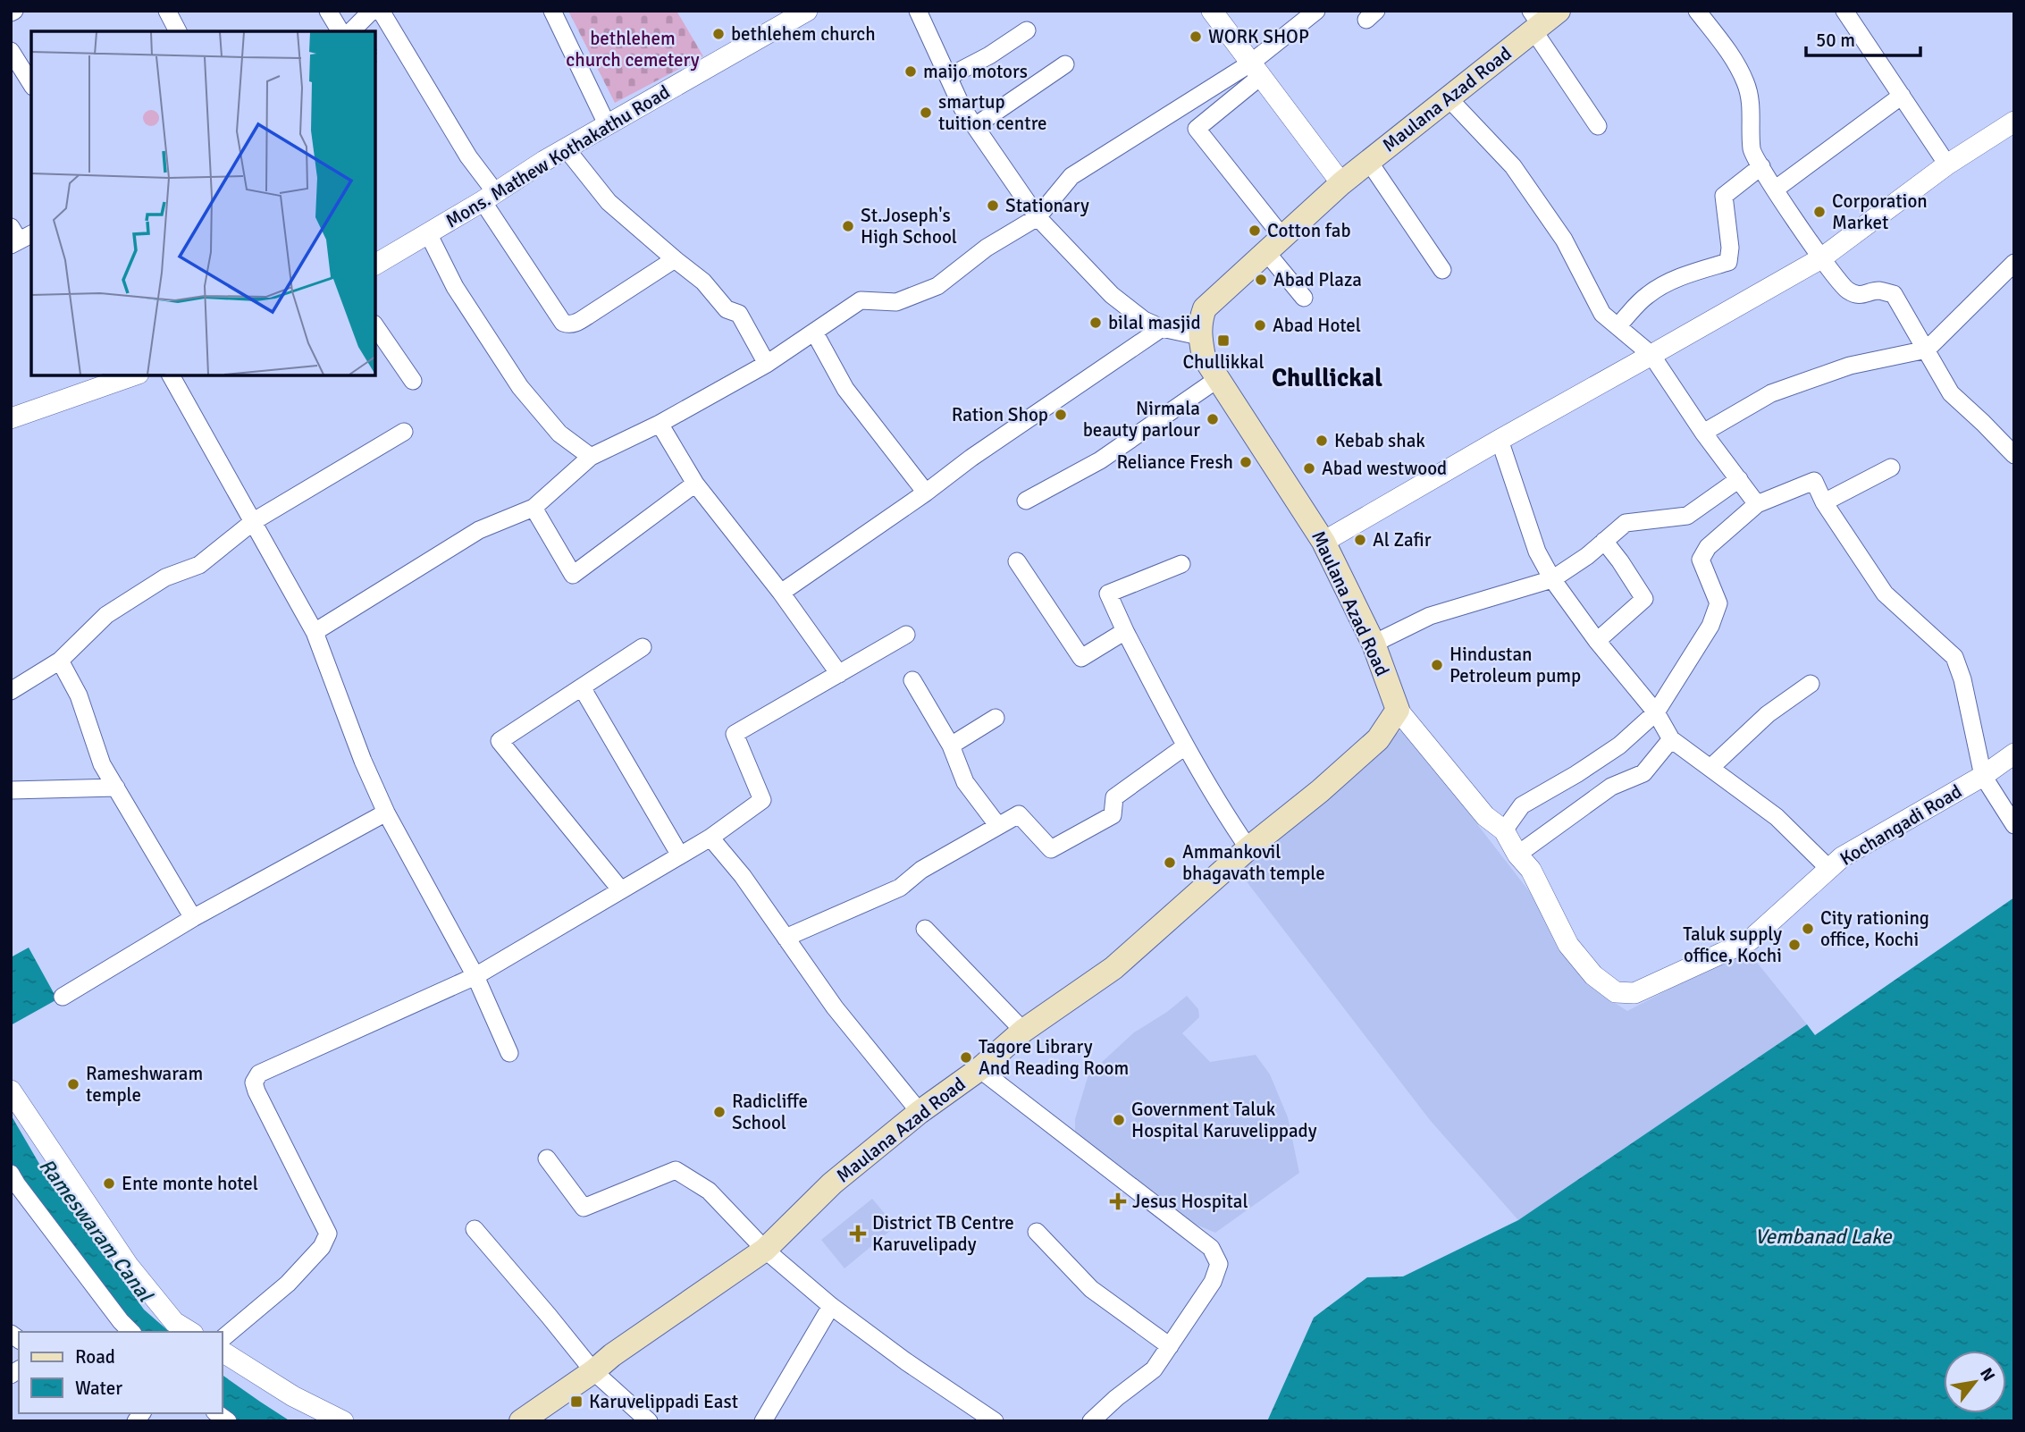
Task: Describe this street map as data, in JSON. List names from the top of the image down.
{
  "streets": {
    "main road": ["Maulana Azad Road"],
    "street": ["Mons. Mathew Kothakathu Road", "Kochangadi Road"]
  },
  "crossings": [
    ["Maulana Azad Road", "Kochangadi Road"]
  ],
  "districts": ["Chullickal"],
  "water": ["Rameswaram Canal", "Vembanad Lake"],
  "parks": ["bethlehem church cemetery"],
  "places": {
    "other": [
      "bethlehem church",
      "WORK SHOP",
      "maijo motors",
      "smartup tuition centre",
      "Stationary",
      "Corporation Market",
      "St.Joseph's High School",
      "Cotton fab",
      "Abad Plaza",
      "bilal masjid",
      "Abad Hotel",
      "Ration Shop",
      "Nirmala beauty parlour",
      "Kebab shak",
      "Reliance Fresh",
      "Abad westwood",
      "Al Zafir",
      "Hindustan Petroleum pump",
      "Ammankovil bhagavath temple",
      "City rationing office, Kochi",
      "Taluk supply office, Kochi",
      "Tagore Library And Reading Room",
      "Rameshwaram temple",
      "Radicliffe School",
      "Government Taluk Hospital Karuvelippady",
      "Ente monte hotel"
    ],
    "transit": ["Chullikkal", "Karuvelippadi East"],
    "health": ["Jesus Hospital", "District TB Centre Karuvelipady"]
  },
  "legend": ["Road", "Water"],
  "scale_bar": "50 m",
  "north": "top right"
}
